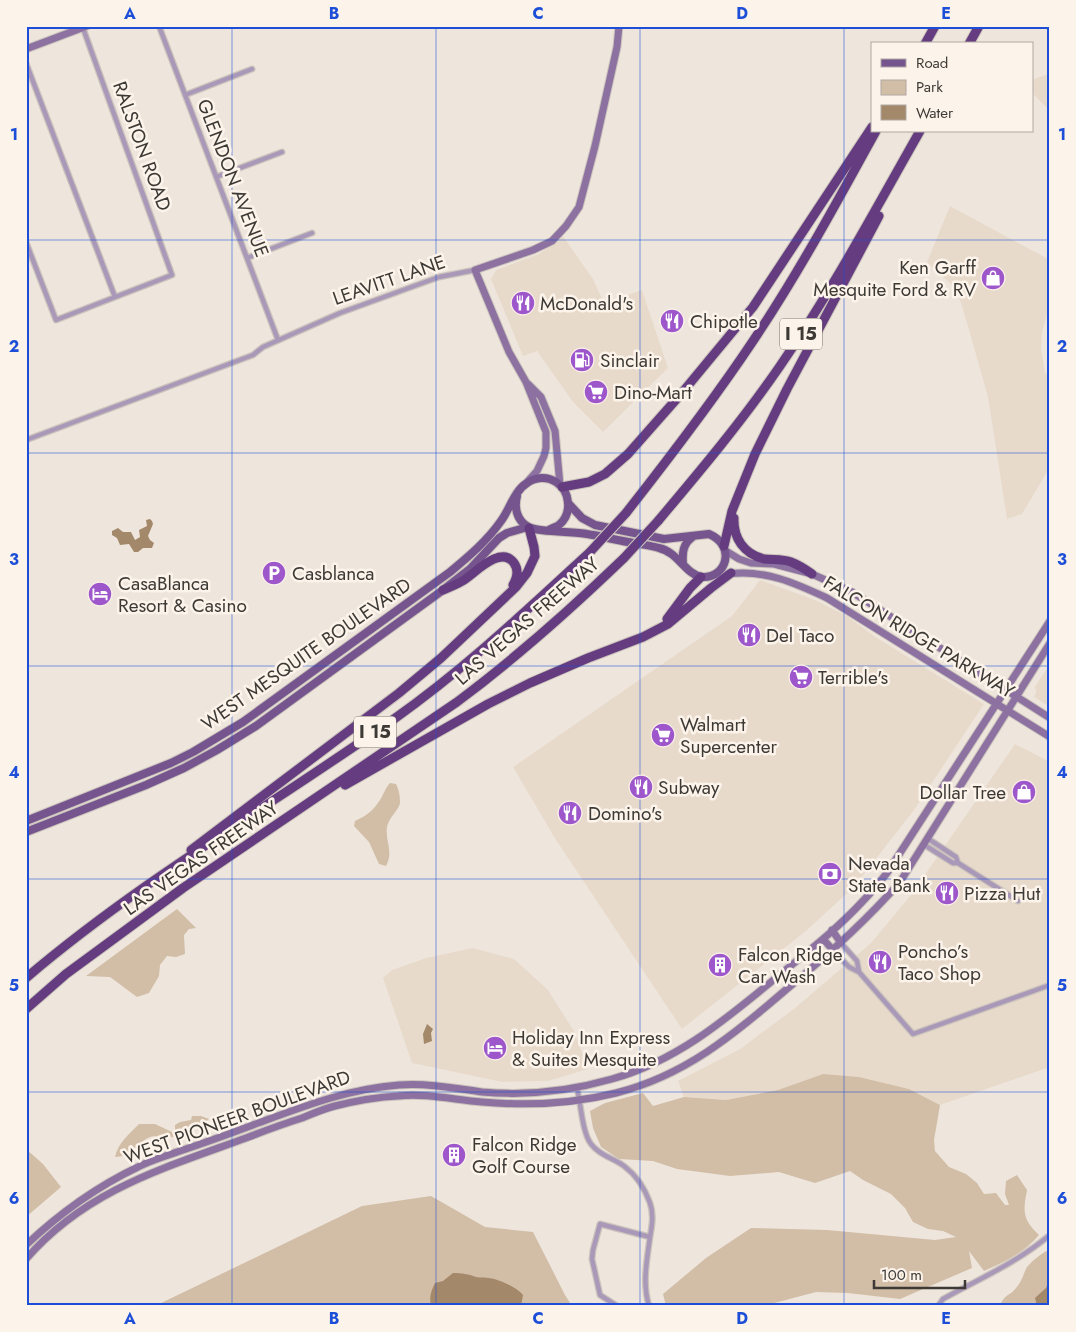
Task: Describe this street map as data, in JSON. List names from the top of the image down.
{
  "streets": {
    "highway": ["I 15", "LAS VEGAS FREEWAY"],
    "main road": [
      "LEAVITT LANE",
      "FALCON RIDGE PARKWAY",
      "WEST MESQUITE BOULEVARD",
      "WEST PIONEER BOULEVARD"
    ],
    "street": ["RALSTON ROAD", "GLENDON AVENUE"]
  },
  "crossings": [
    ["GLENDON AVENUE", "LEAVITT LANE"],
    ["LEAVITT LANE", "FALCON RIDGE PARKWAY"],
    ["FALCON RIDGE PARKWAY", "WEST MESQUITE BOULEVARD"],
    ["FALCON RIDGE PARKWAY", "WEST PIONEER BOULEVARD"]
  ],
  "places": {
    "shop": ["Ken Garff Mesquite Ford & RV", "Dollar Tree"],
    "restaurant": [
      "McDonald's",
      "Chipotle",
      "Del Taco",
      "Subway",
      "Domino's",
      "Pizza Hut",
      "Poncho’s Taco Shop"
    ],
    "fuel station": ["Sinclair"],
    "supermarket": ["Dino-Mart", "Terrible's", "Walmart Supercenter"],
    "parking": ["Casblanca"],
    "hotel": ["CasaBlanca Resort & Casino", "Holiday Inn Express & Suites Mesquite"],
    "bank": ["Nevada State Bank"],
    "building": ["Falcon Ridge Car Wash", "Falcon Ridge Golf Course"]
  },
  "legend": ["Road", "Park", "Water"],
  "scale_bar": "100 m",
  "grid": {
    "columns": [
      "A",
      "B",
      "C",
      "D",
      "E"
    ],
    "rows": [
      "1",
      "2",
      "3",
      "4",
      "5",
      "6"
    ]
  }
}
